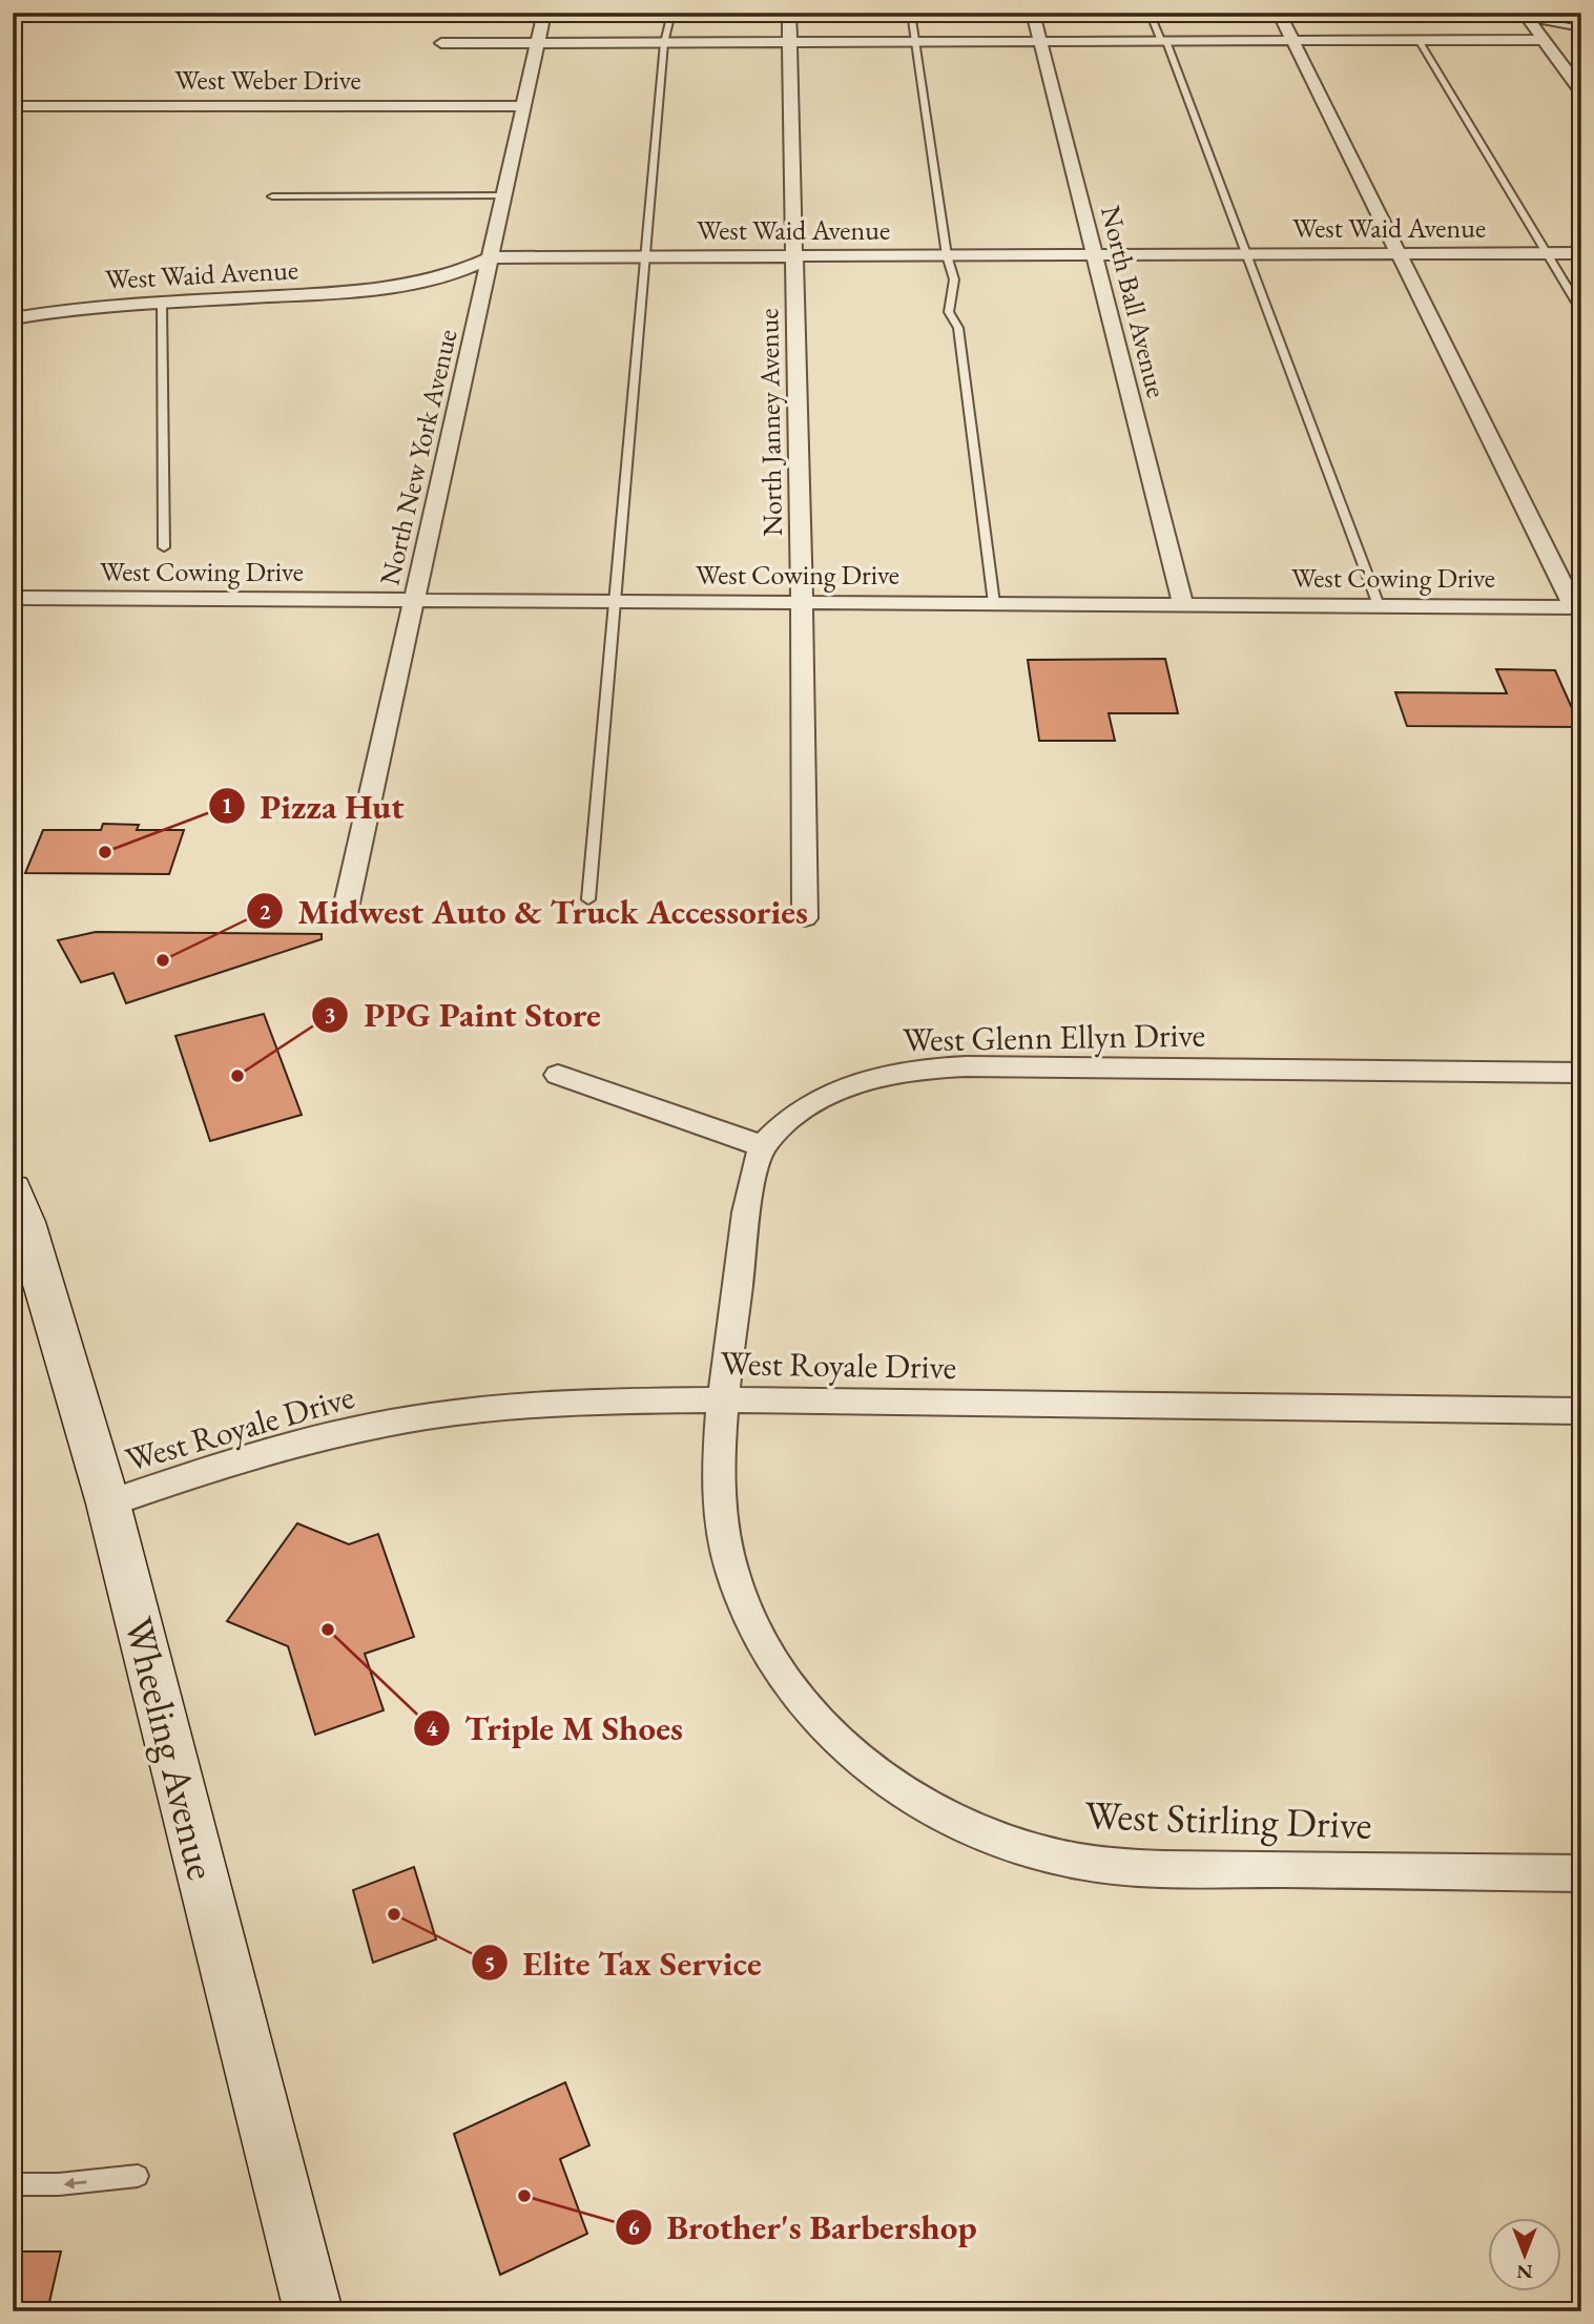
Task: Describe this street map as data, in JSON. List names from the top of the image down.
{
  "streets": {
    "main road": ["Wheeling Avenue"],
    "street": [
      "West Weber Drive",
      "West Waid Avenue",
      "North Ball Avenue",
      "North Janney Avenue",
      "North New York Avenue",
      "West Cowing Drive",
      "West Glenn Ellyn Drive",
      "West Royale Drive",
      "West Stirling Drive"
    ]
  },
  "crossings": [
    ["West Weber Drive", "North New York Avenue"],
    ["West Waid Avenue", "North Ball Avenue"],
    ["West Waid Avenue", "North Janney Avenue"],
    ["West Waid Avenue", "North New York Avenue"],
    ["North Ball Avenue", "West Cowing Drive"],
    ["North Janney Avenue", "West Cowing Drive"],
    ["North New York Avenue", "West Cowing Drive"],
    ["West Royale Drive", "Wheeling Avenue"],
    ["West Royale Drive", "West Stirling Drive"]
  ],
  "places": [
    "Pizza Hut",
    "Midwest Auto & Truck Accessories",
    "PPG Paint Store",
    "Triple M Shoes",
    "Elite Tax Service",
    "Brother's Barbershop"
  ],
  "north": "bottom"
}
